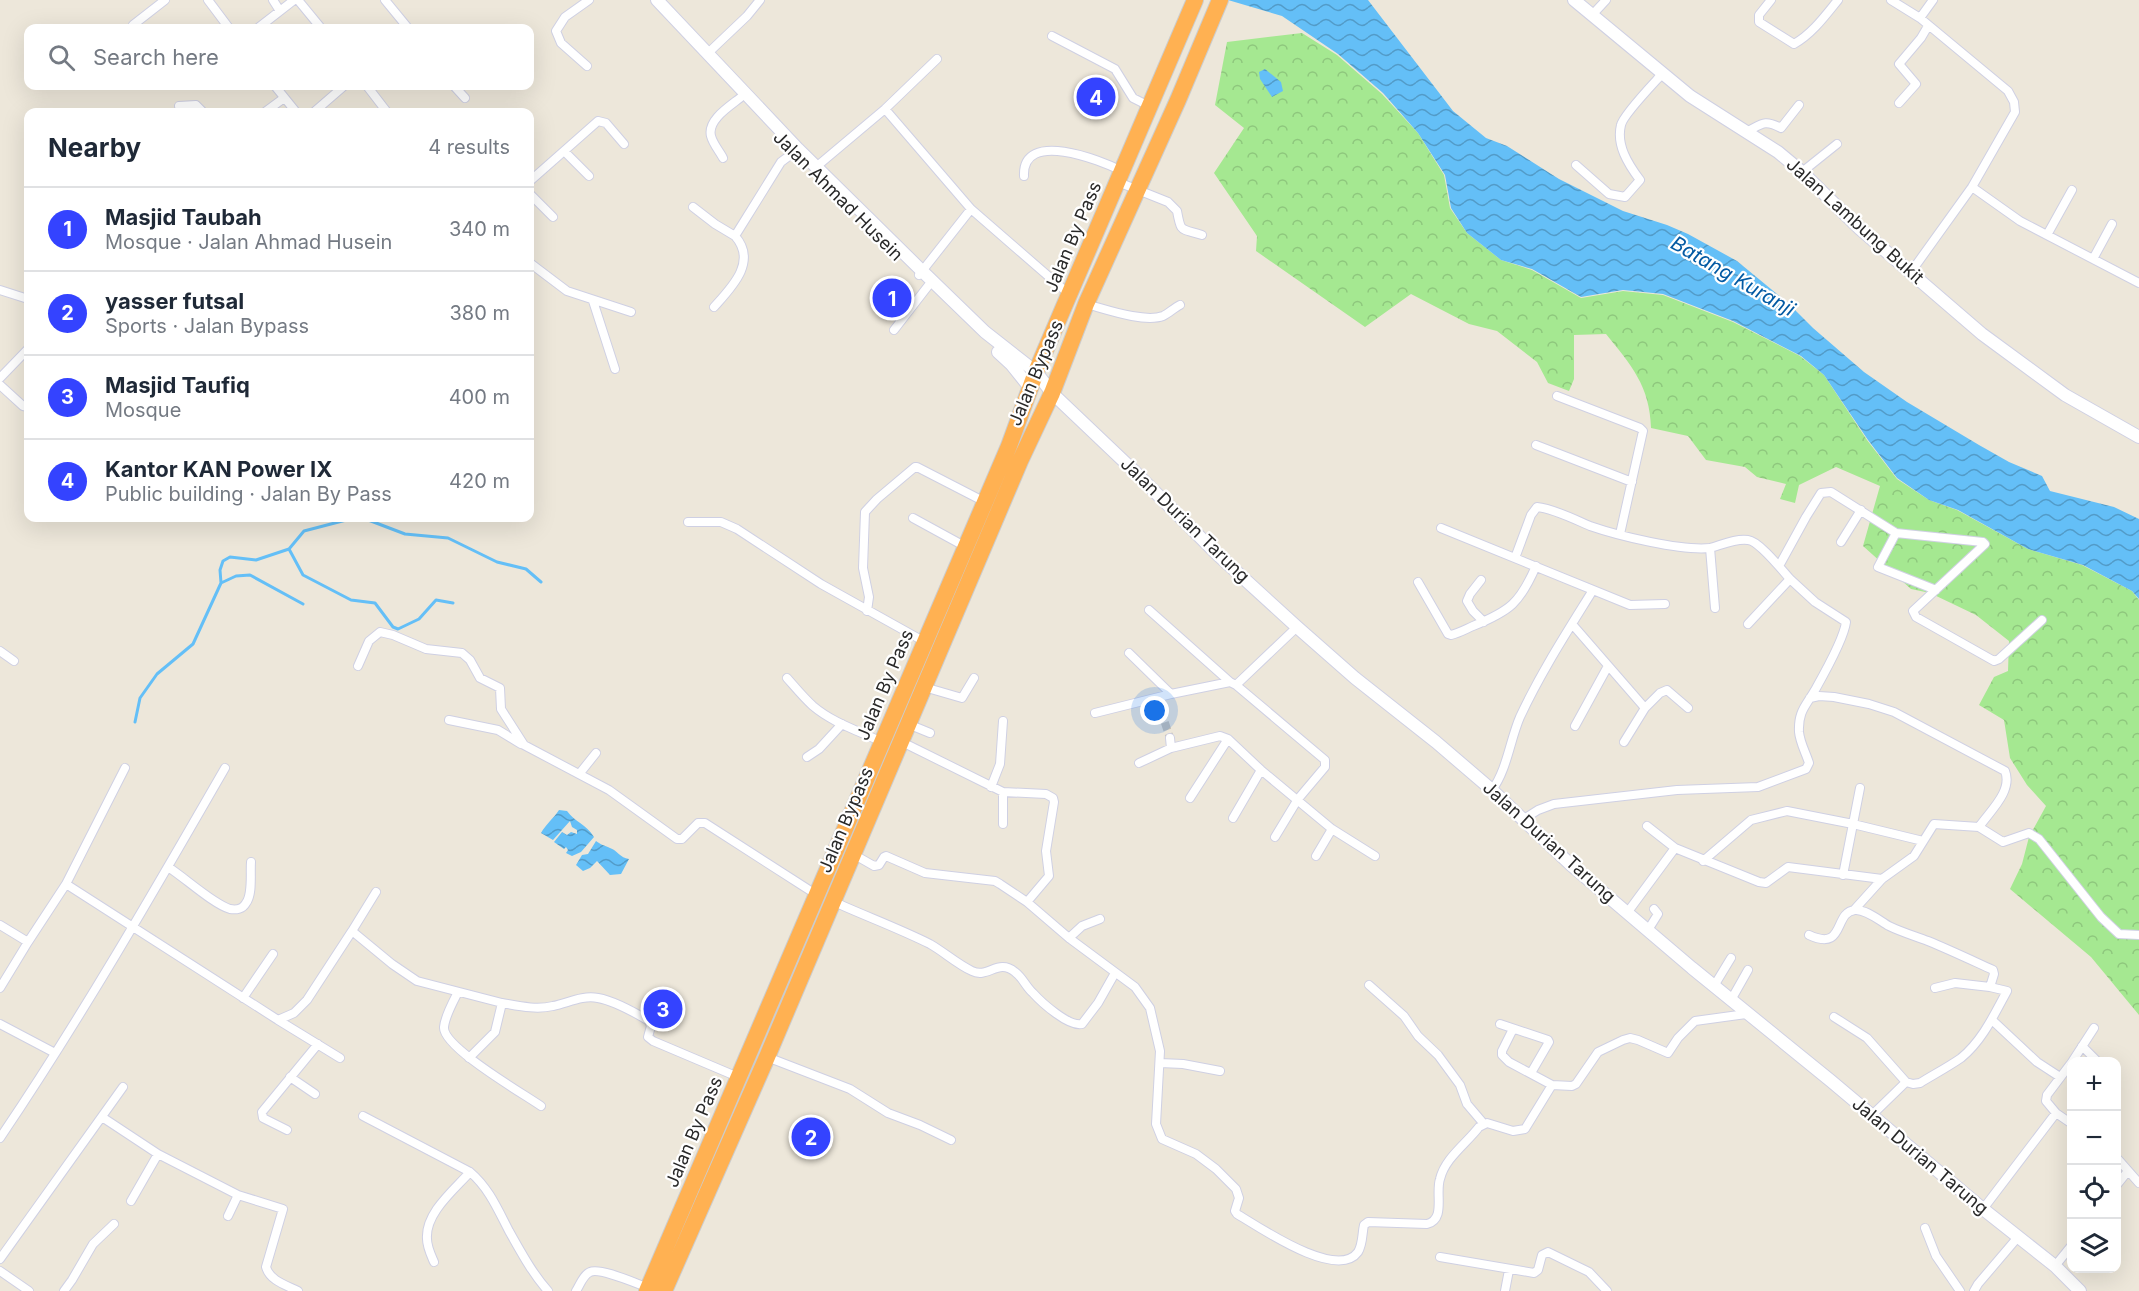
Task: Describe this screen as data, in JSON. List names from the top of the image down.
{
  "streets": {
    "highway": ["Jalan By Pass", "Jalan Bypass"],
    "street": ["Jalan Ahmad Husein", "Jalan Lambung Bukit", "Jalan Durian Tarung"]
  },
  "crossings": [
    ["Jalan Ahmad Husein", "Jalan By Pass"],
    ["Jalan Ahmad Husein", "Jalan Durian Tarung"],
    ["Jalan By Pass", "Jalan Bypass"],
    ["Jalan By Pass", "Jalan Durian Tarung"],
    ["Jalan Bypass", "Jalan Durian Tarung"]
  ],
  "water": ["Batang Kuranji"],
  "page": {
    "search": "Search here",
    "pins": [
      "4",
      "1",
      "3",
      "2"
    ],
    "heading": ["Nearby", "4 results"],
    "list": [
      {
        "mark": "1",
        "name": "Masjid Taubah",
        "note": "Mosque · Jalan Ahmad Husein",
        "value": "340 m"
      },
      {
        "mark": "2",
        "name": "yasser futsal",
        "note": "Sports · Jalan Bypass",
        "value": "380 m"
      },
      {
        "mark": "3",
        "name": "Masjid Taufiq",
        "note": "Mosque",
        "value": "400 m"
      },
      {
        "mark": "4",
        "name": "Kantor KAN Power IX",
        "note": "Public building · Jalan By Pass",
        "value": "420 m"
      }
    ],
    "map_buttons": ["+", "−"]
  }
}
